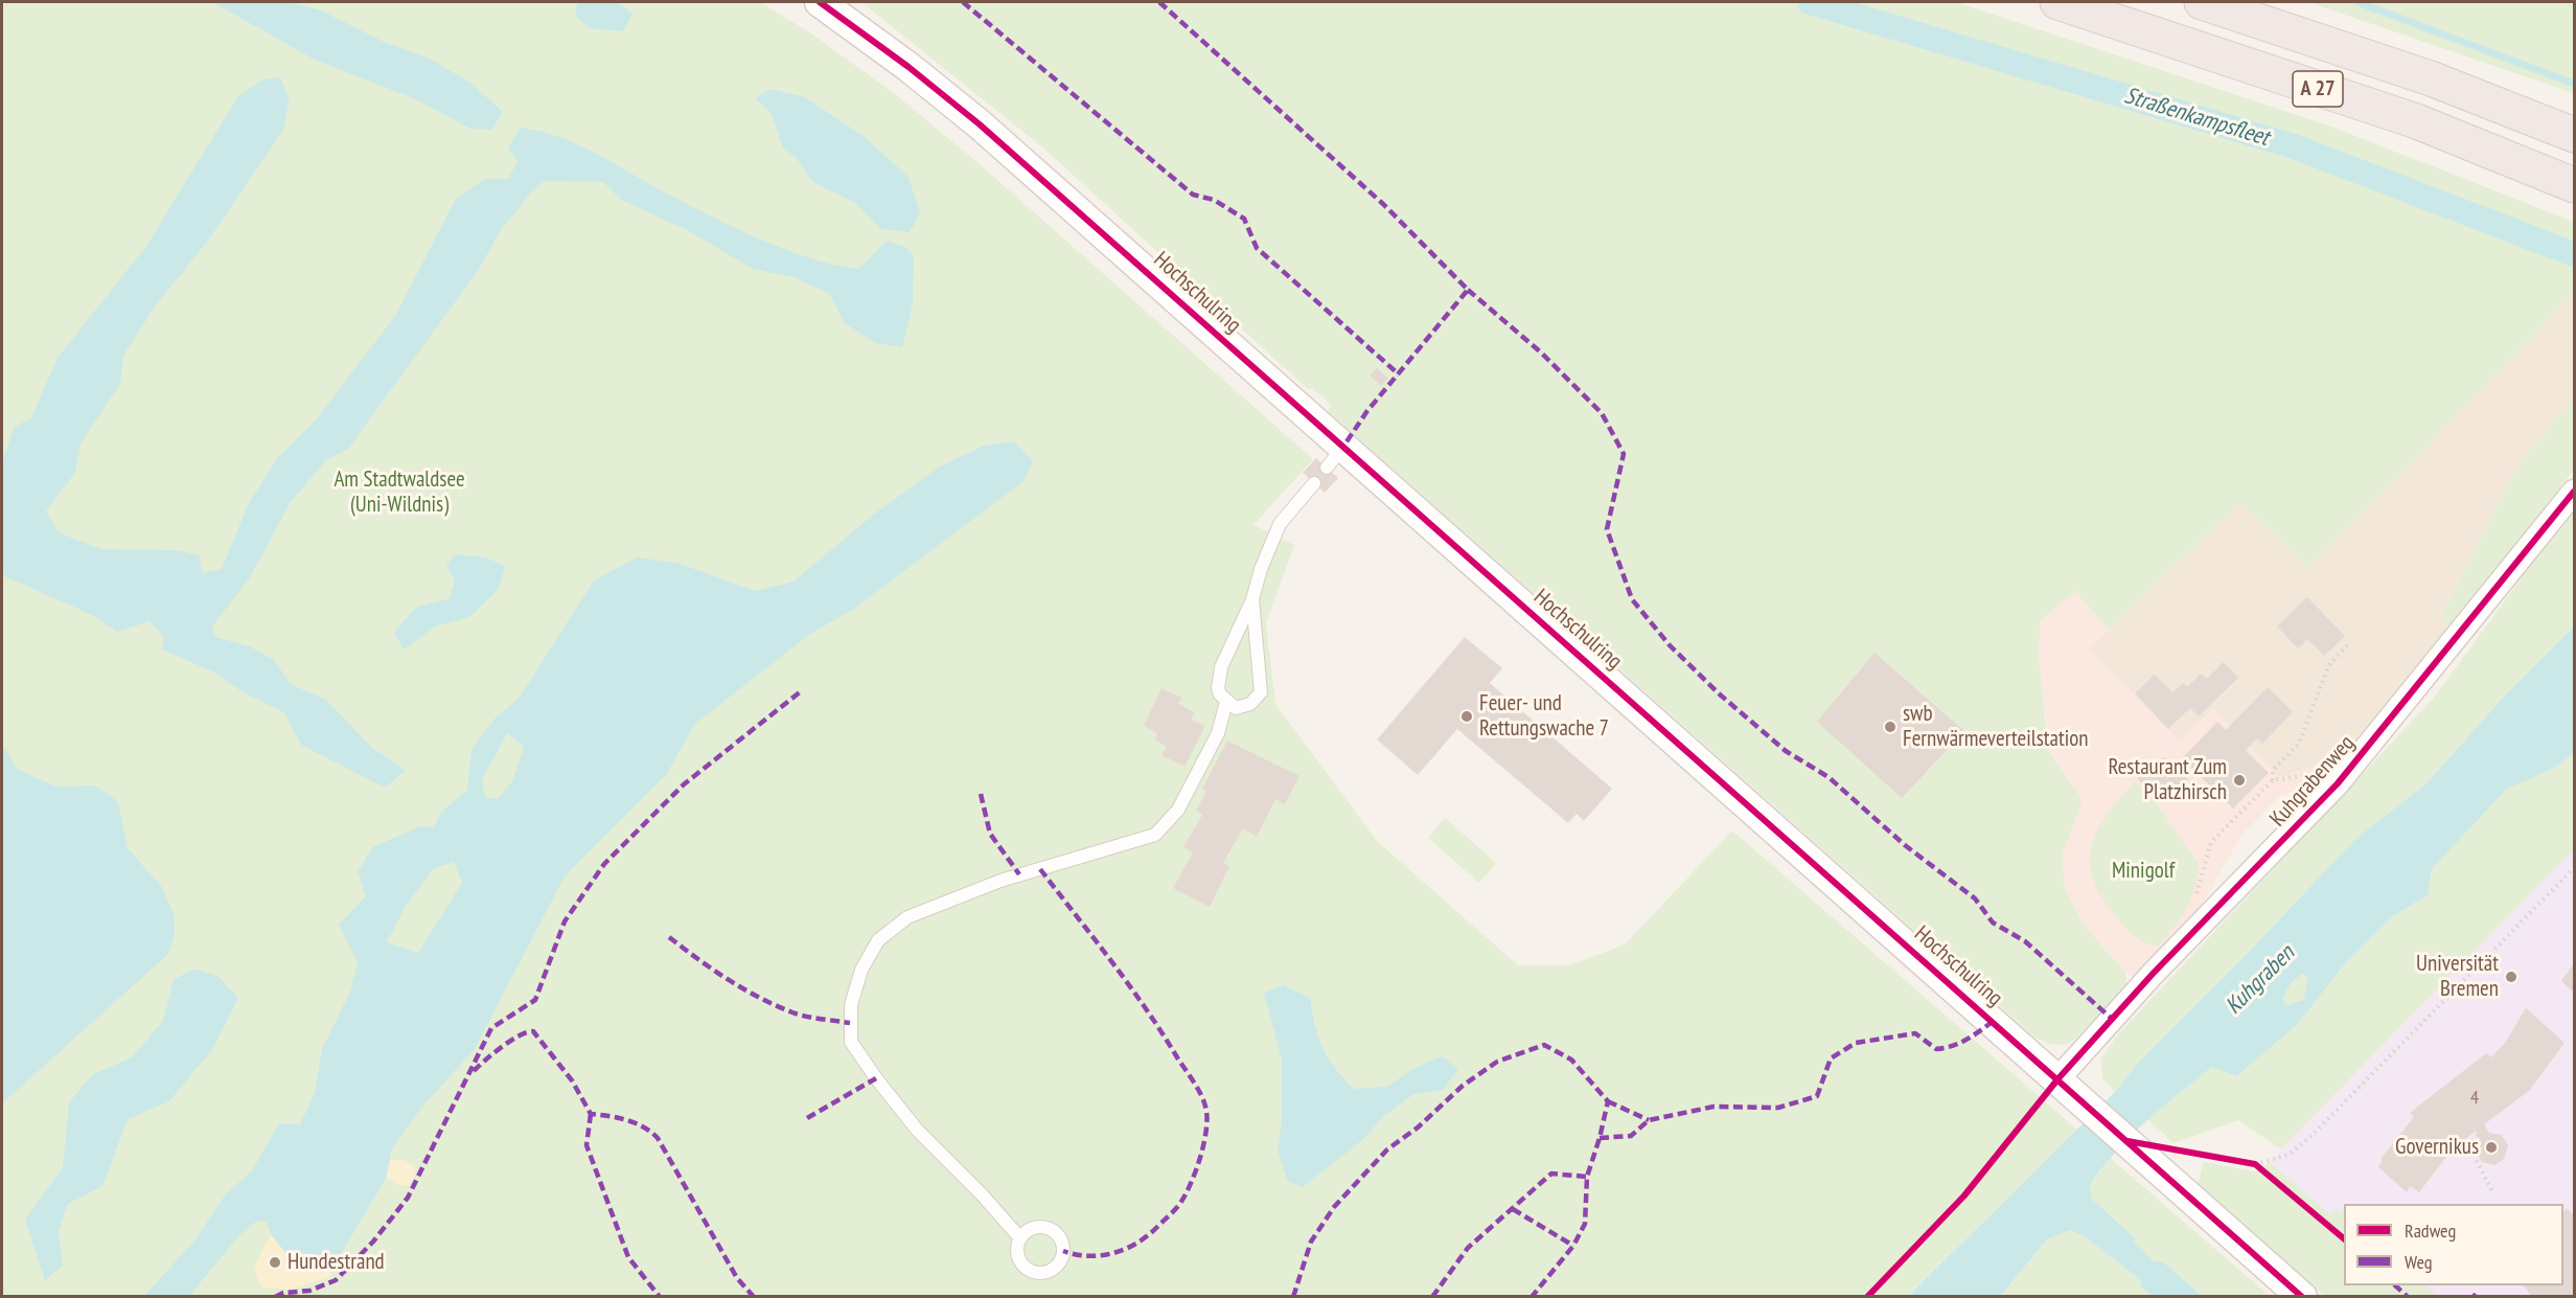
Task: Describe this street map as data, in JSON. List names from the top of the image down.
{
  "streets": {
    "highway": ["A 27"],
    "street": ["Hochschulring", "Kuhgrabenweg"]
  },
  "crossings": [
    ["Hochschulring", "Kuhgrabenweg"]
  ],
  "water": ["Straßenkampsfleet", "Kuhgraben"],
  "parks": ["Am Stadtwaldsee (Uni-Wildnis)", "Minigolf"],
  "places": [
    "Feuer- und Rettungswache 7",
    "swb Fernwärmeverteilstation",
    "Restaurant Zum Platzhirsch",
    "Universität Bremen",
    "Governikus",
    "Hundestrand"
  ],
  "house_numbers": ["4"],
  "legend": ["Radweg", "Weg"]
}
